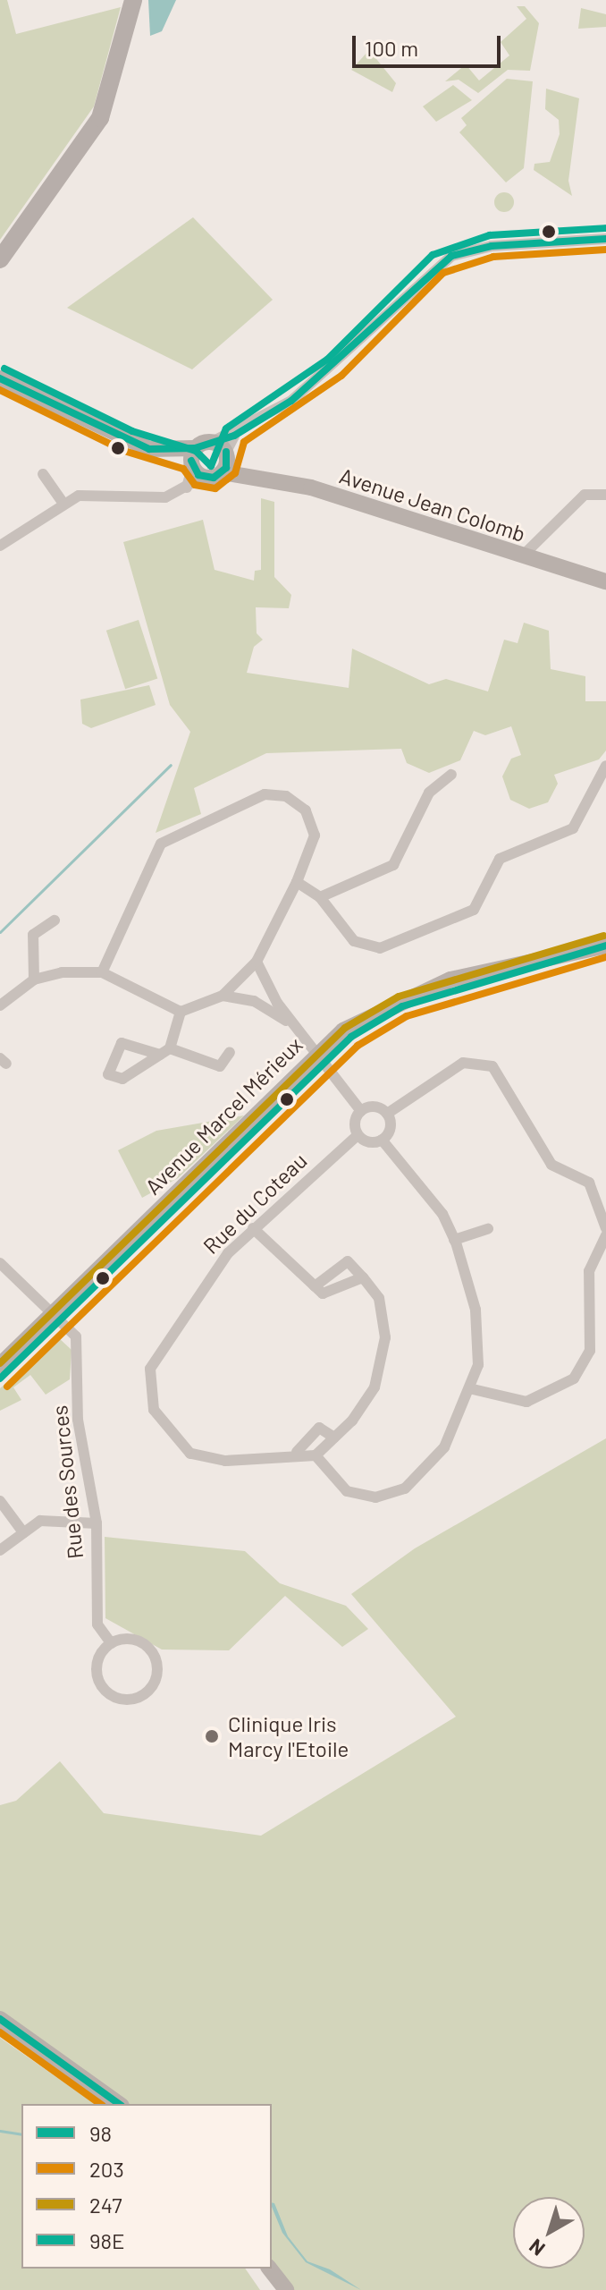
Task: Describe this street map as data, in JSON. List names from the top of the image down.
{
  "streets": {
    "main road": ["Avenue Jean Colomb", "Avenue Marcel Mérieux"],
    "street": ["Rue du Coteau", "Rue des Sources"]
  },
  "crossings": [
    ["Avenue Marcel Mérieux", "Rue des Sources"]
  ],
  "places": ["Clinique Iris Marcy l'Etoile"],
  "lines": [
    "transit line 98E",
    "transit line 98",
    "transit line 203",
    "transit line 247"
  ],
  "legend": [
    "98",
    "203",
    "247",
    "98E"
  ],
  "scale_bar": "100 m",
  "north": "bottom left"
}
